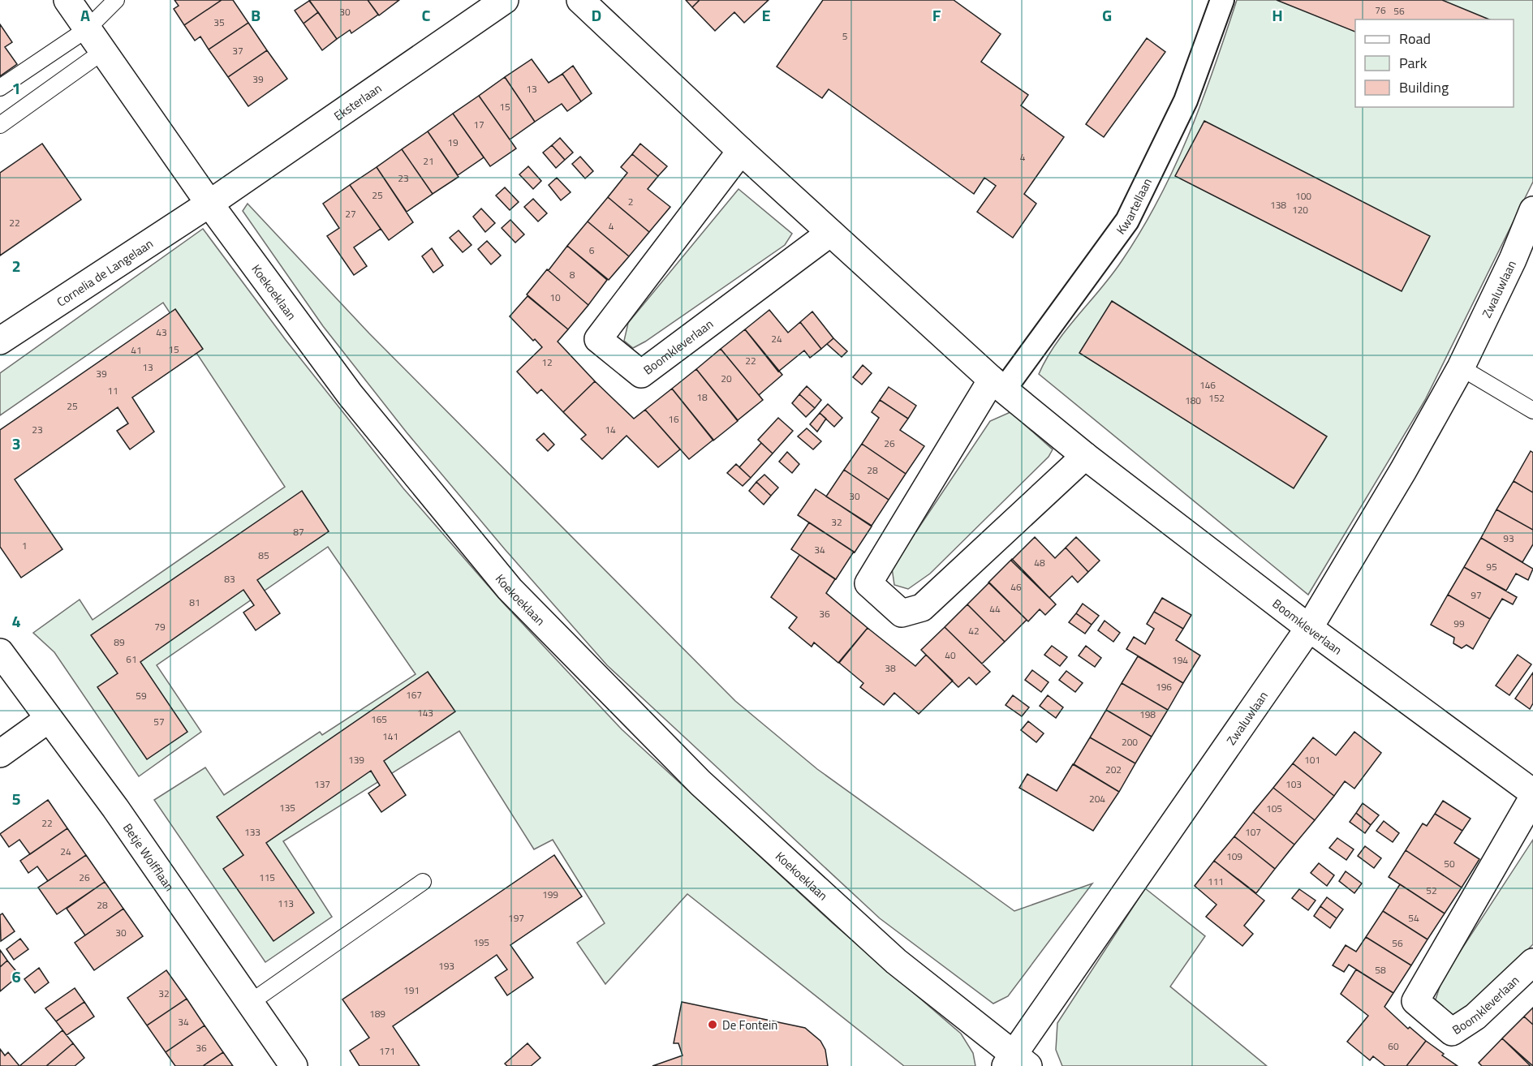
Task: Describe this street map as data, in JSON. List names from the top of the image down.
{
  "streets": {
    "street": [
      "Eksterlaan",
      "Kwartellaan",
      "Cornelia de Langelaan",
      "Zwaluwlaan",
      "Koekoeklaan",
      "Boomkleverlaan",
      "Betje Wolfflaan"
    ]
  },
  "crossings": [
    ["Eksterlaan", "Cornelia de Langelaan"],
    ["Eksterlaan", "Koekoeklaan"],
    ["Kwartellaan", "Boomkleverlaan"],
    ["Cornelia de Langelaan", "Koekoeklaan"],
    ["Zwaluwlaan", "Koekoeklaan"],
    ["Zwaluwlaan", "Boomkleverlaan"]
  ],
  "places": ["De Fontein"],
  "house_numbers": [
    "76",
    "56",
    "30",
    "35",
    "5",
    "37",
    "39",
    "13",
    "15",
    "17",
    "19",
    "4",
    "21",
    "23",
    "25",
    "100",
    "2",
    "138",
    "120",
    "27",
    "22",
    "4",
    "6",
    "8",
    "10",
    "43",
    "24",
    "15",
    "41",
    "22",
    "12",
    "13",
    "39",
    "20",
    "146",
    "11",
    "18",
    "152",
    "180",
    "25",
    "16",
    "23",
    "14",
    "26",
    "28",
    "30",
    "32",
    "87",
    "93",
    "1",
    "34",
    "85",
    "48",
    "95",
    "83",
    "46",
    "97",
    "81",
    "44",
    "36",
    "99",
    "79",
    "42",
    "89",
    "40",
    "61",
    "194",
    "38",
    "196",
    "167",
    "59",
    "143",
    "198",
    "165",
    "57",
    "141",
    "200",
    "139",
    "101",
    "202",
    "137",
    "103",
    "204",
    "135",
    "105",
    "22",
    "133",
    "107",
    "24",
    "109",
    "50",
    "26",
    "115",
    "111",
    "52",
    "199",
    "113",
    "28",
    "197",
    "54",
    "30",
    "195",
    "56",
    "193",
    "58",
    "191",
    "32",
    "189",
    "34",
    "60",
    "36",
    "171"
  ],
  "legend": ["Road", "Park", "Building"],
  "grid": {
    "columns": [
      "A",
      "B",
      "C",
      "D",
      "E",
      "F",
      "G",
      "H"
    ],
    "rows": [
      "1",
      "2",
      "3",
      "4",
      "5",
      "6"
    ]
  }
}
